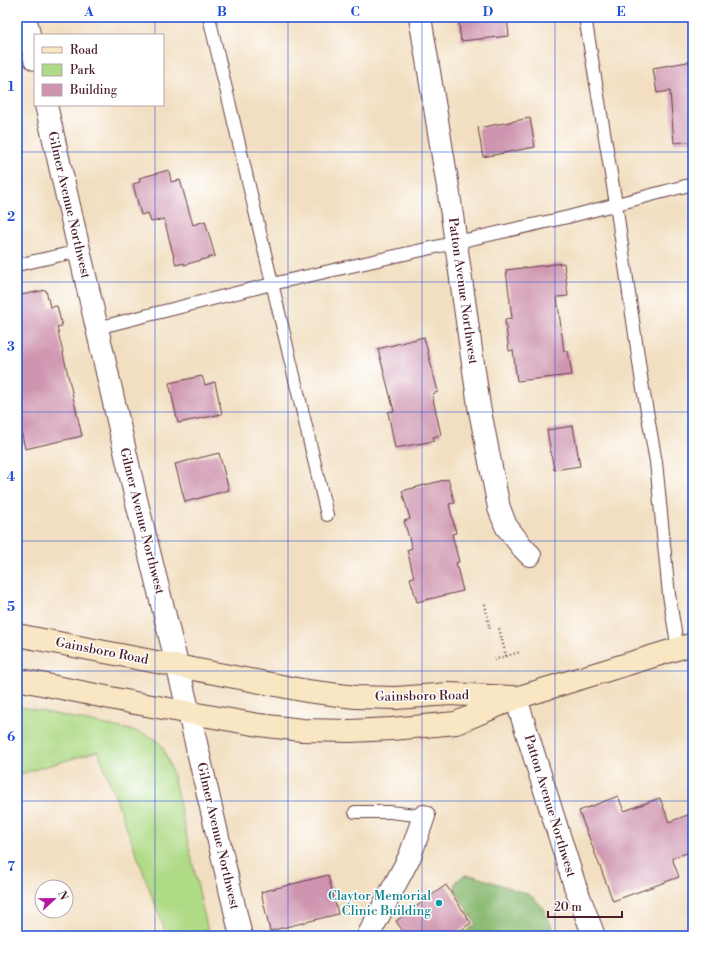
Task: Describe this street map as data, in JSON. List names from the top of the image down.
{
  "streets": {
    "main road": ["Gainsboro Road"],
    "street": ["Gilmer Avenue Northwest", "Patton Avenue Northwest"]
  },
  "crossings": [
    ["Gilmer Avenue Northwest", "Gainsboro Road"],
    ["Patton Avenue Northwest", "Gainsboro Road"]
  ],
  "places": ["Claytor Memorial Clinic Building"],
  "legend": ["Road", "Park", "Building"],
  "scale_bar": "20 m",
  "north": "right",
  "grid": {
    "columns": [
      "A",
      "B",
      "C",
      "D",
      "E"
    ],
    "rows": [
      "1",
      "2",
      "3",
      "4",
      "5",
      "6",
      "7"
    ]
  }
}
